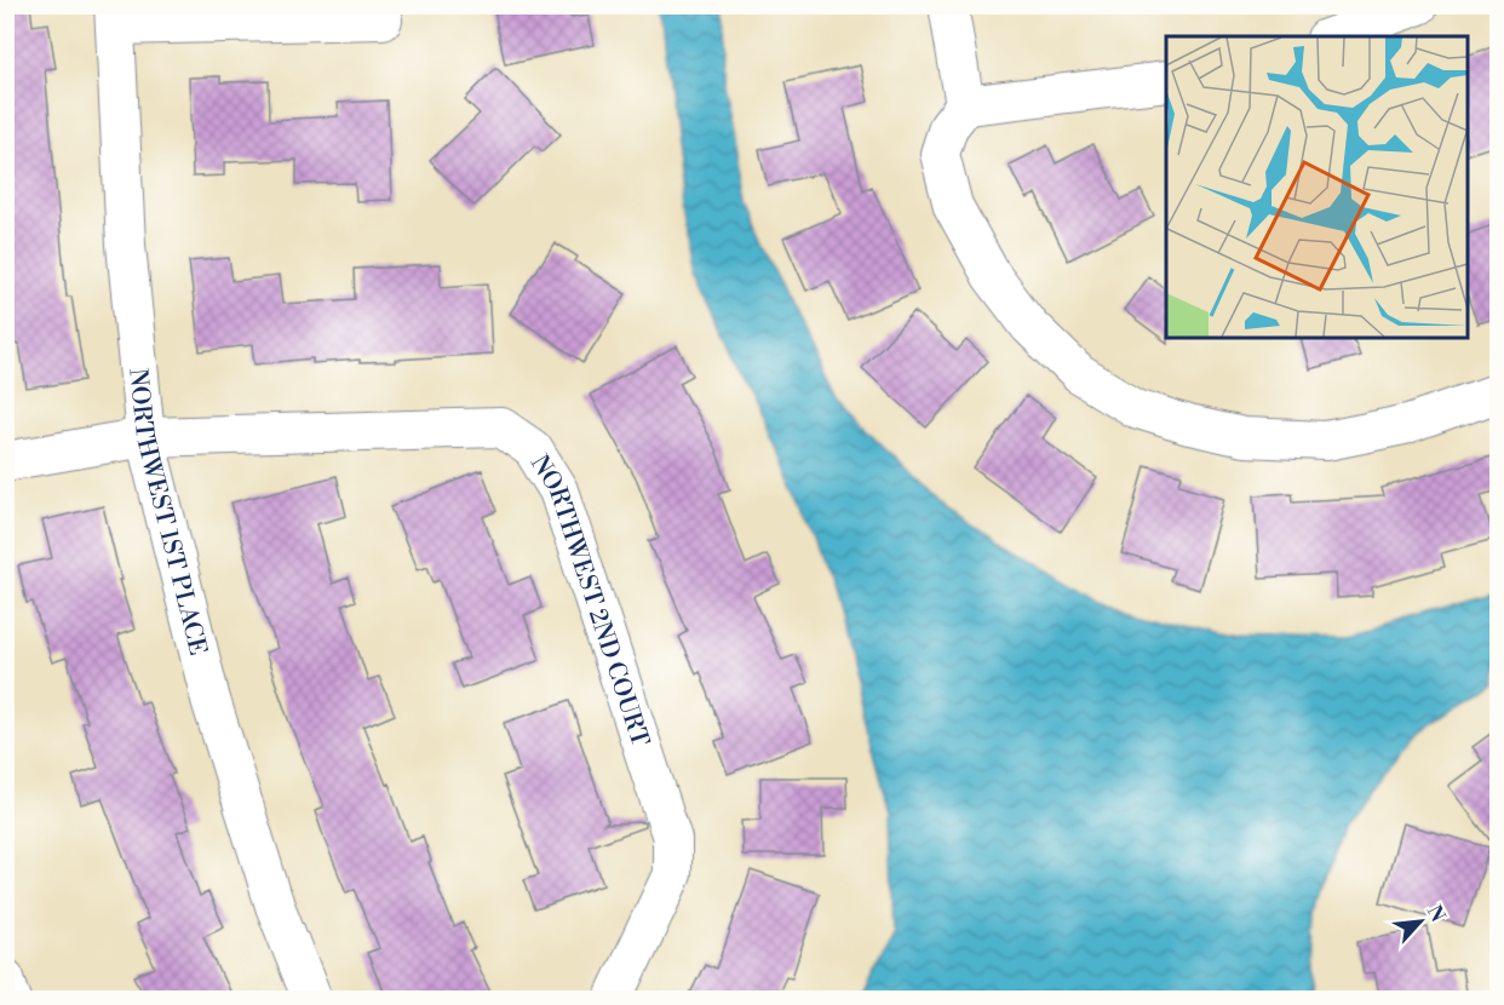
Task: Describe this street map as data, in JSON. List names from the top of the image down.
{
  "streets": {
    "street": ["NORTHWEST 1ST PLACE", "NORTHWEST 2ND COURT"]
  },
  "crossings": [
    ["NORTHWEST 1ST PLACE", "NORTHWEST 2ND COURT"]
  ],
  "north": "top right"
}
